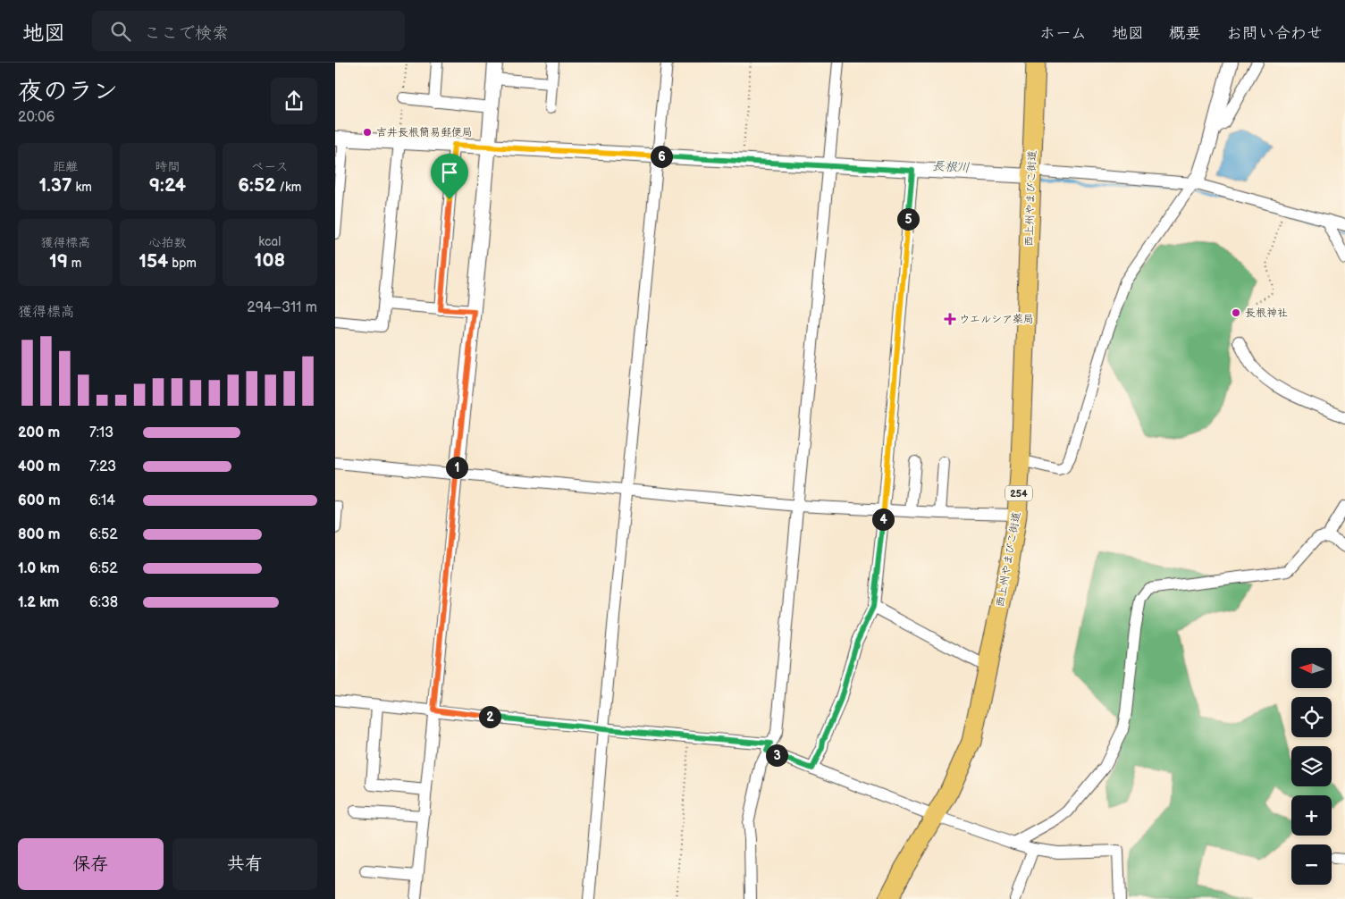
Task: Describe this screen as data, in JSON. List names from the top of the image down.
{
  "streets": {
    "highway": ["西上州やまびこ街道", "254"]
  },
  "water": ["長根川"],
  "places": {
    "other": ["吉井長根簡易郵便局", "長根神社"],
    "health": ["ウエルシア薬局"]
  },
  "north": "left",
  "page": {
    "header": "地図",
    "search": "ここで検索",
    "nav": [
      "ホーム",
      "地図",
      "概要",
      "お問い合わせ"
    ],
    "heading": ["夜のラン", "20:06"],
    "stats": [
      ["距離", "1.37 km"],
      ["時間", "9:24"],
      ["ペース", "6:52 /km"],
      ["獲得標高", "19 m"],
      ["心拍数", "154 bpm"],
      ["kcal", "108"]
    ],
    "pins": [
      "6",
      "5",
      "1",
      "4",
      "2",
      "3"
    ],
    "chart": ["獲得標高", "294–311 m"],
    "list": [
      {
        "name": "200 m",
        "note": "7:13"
      },
      {
        "name": "400 m",
        "note": "7:23"
      },
      {
        "name": "600 m",
        "note": "6:14"
      },
      {
        "name": "800 m",
        "note": "6:52"
      },
      {
        "name": "1.0 km",
        "note": "6:52"
      },
      {
        "name": "1.2 km",
        "note": "6:38"
      }
    ],
    "map_buttons": ["+", "−"],
    "buttons": ["保存", "共有"]
  }
}
